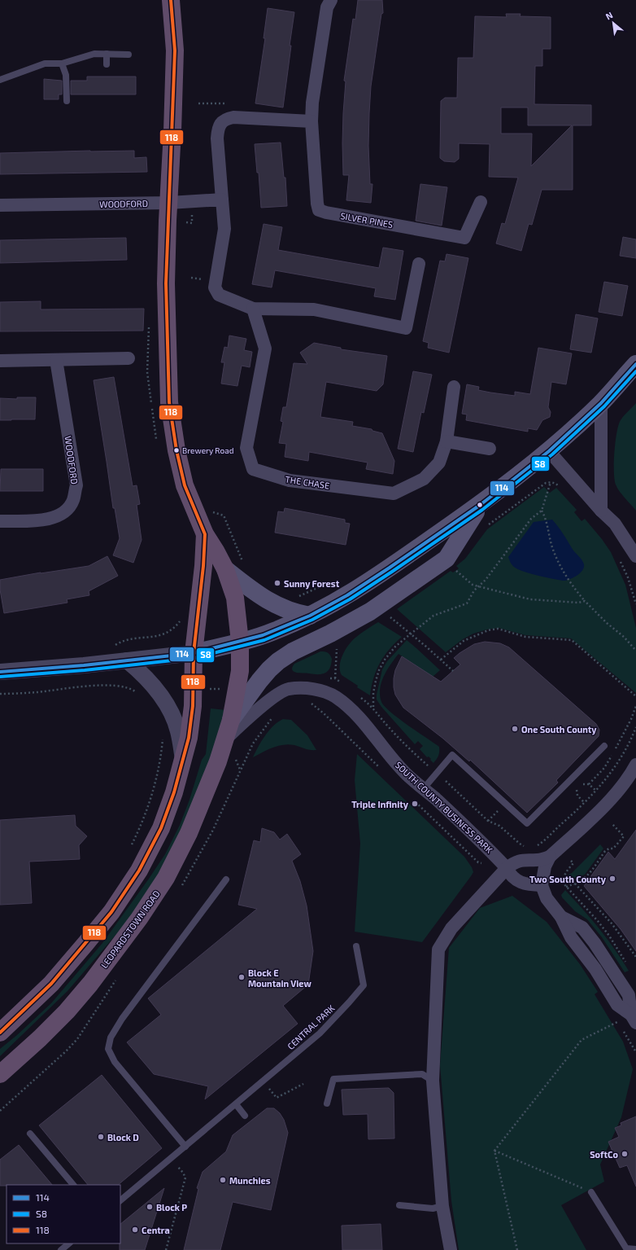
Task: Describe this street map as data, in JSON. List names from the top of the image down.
{
  "streets": {
    "highway": ["LEOPARDSTOWN ROAD"],
    "street": [
      "WOODFORD",
      "SILVER PINES",
      "THE CHASE",
      "SOUTH COUNTY BUSINESS PARK"
    ],
    "lane": ["CENTRAL PARK"]
  },
  "crossings": [
    ["SOUTH COUNTY BUSINESS PARK", "LEOPARDSTOWN ROAD"]
  ],
  "places": [
    "Brewery Road",
    "Sunny Forest",
    "One South County",
    "Triple Infinity",
    "Two South County",
    "Block E Mountain View",
    "Block D",
    "SoftCo",
    "Munchies",
    "Block P",
    "Centra"
  ],
  "lines": ["transit line 118", "transit line 114", "transit line S8"],
  "legend": ["114", "S8", "118"],
  "north": "top left"
}
